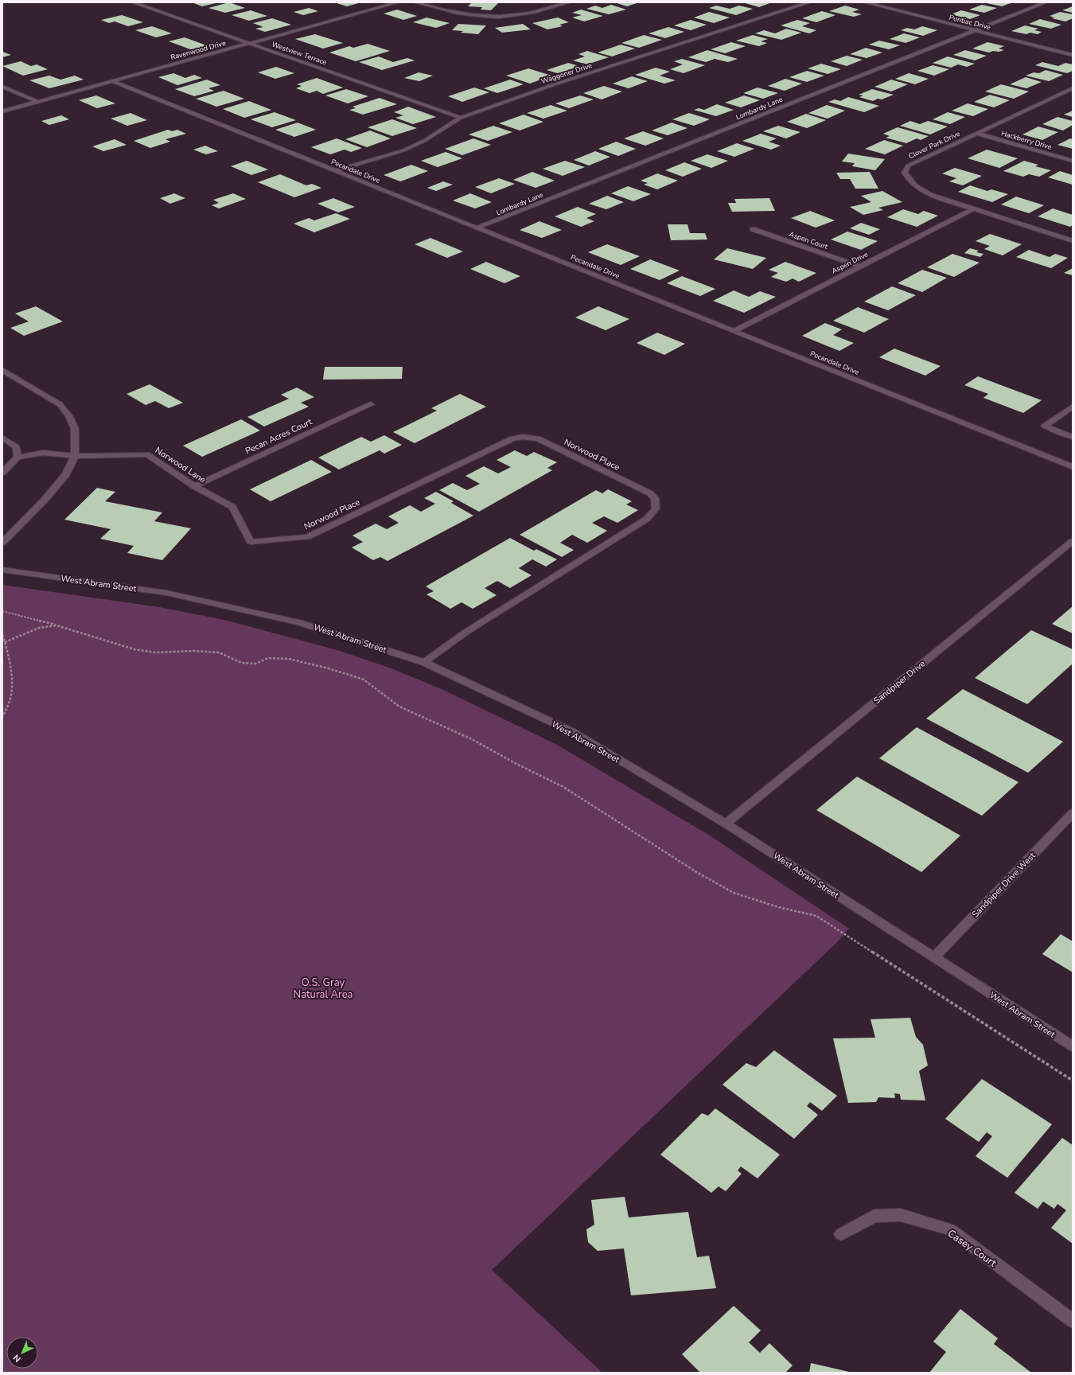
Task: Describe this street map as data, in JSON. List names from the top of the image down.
{
  "streets": {
    "street": [
      "Pontiac Drive",
      "Ravenwood Drive",
      "Westview Terrace",
      "Waggoner Drive",
      "Lombardy Lane",
      "Hackberry Drive",
      "Clover Park Drive",
      "Pecandale Drive",
      "Aspen Court",
      "Aspen Drive",
      "Pecan Acres Court",
      "Norwood Place",
      "Norwood Lane",
      "West Abram Street",
      "Sandpiper Drive",
      "Sandpiper Drive West",
      "Casey Court"
    ]
  },
  "crossings": [
    ["Pontiac Drive", "Lombardy Lane"],
    ["Ravenwood Drive", "Westview Terrace"],
    ["Ravenwood Drive", "Pecandale Drive"],
    ["Westview Terrace", "Waggoner Drive"],
    ["Waggoner Drive", "Pecandale Drive"],
    ["Lombardy Lane", "Pecandale Drive"],
    ["Hackberry Drive", "Clover Park Drive"],
    ["Clover Park Drive", "Aspen Drive"],
    ["Pecandale Drive", "Aspen Drive"],
    ["Aspen Court", "Aspen Drive"],
    ["Pecan Acres Court", "Norwood Lane"],
    ["Norwood Place", "Norwood Lane"],
    ["Norwood Place", "West Abram Street"],
    ["West Abram Street", "Sandpiper Drive"],
    ["West Abram Street", "Sandpiper Drive West"]
  ],
  "parks": ["O.S. Gray Natural Area"],
  "north": "bottom left"
}
